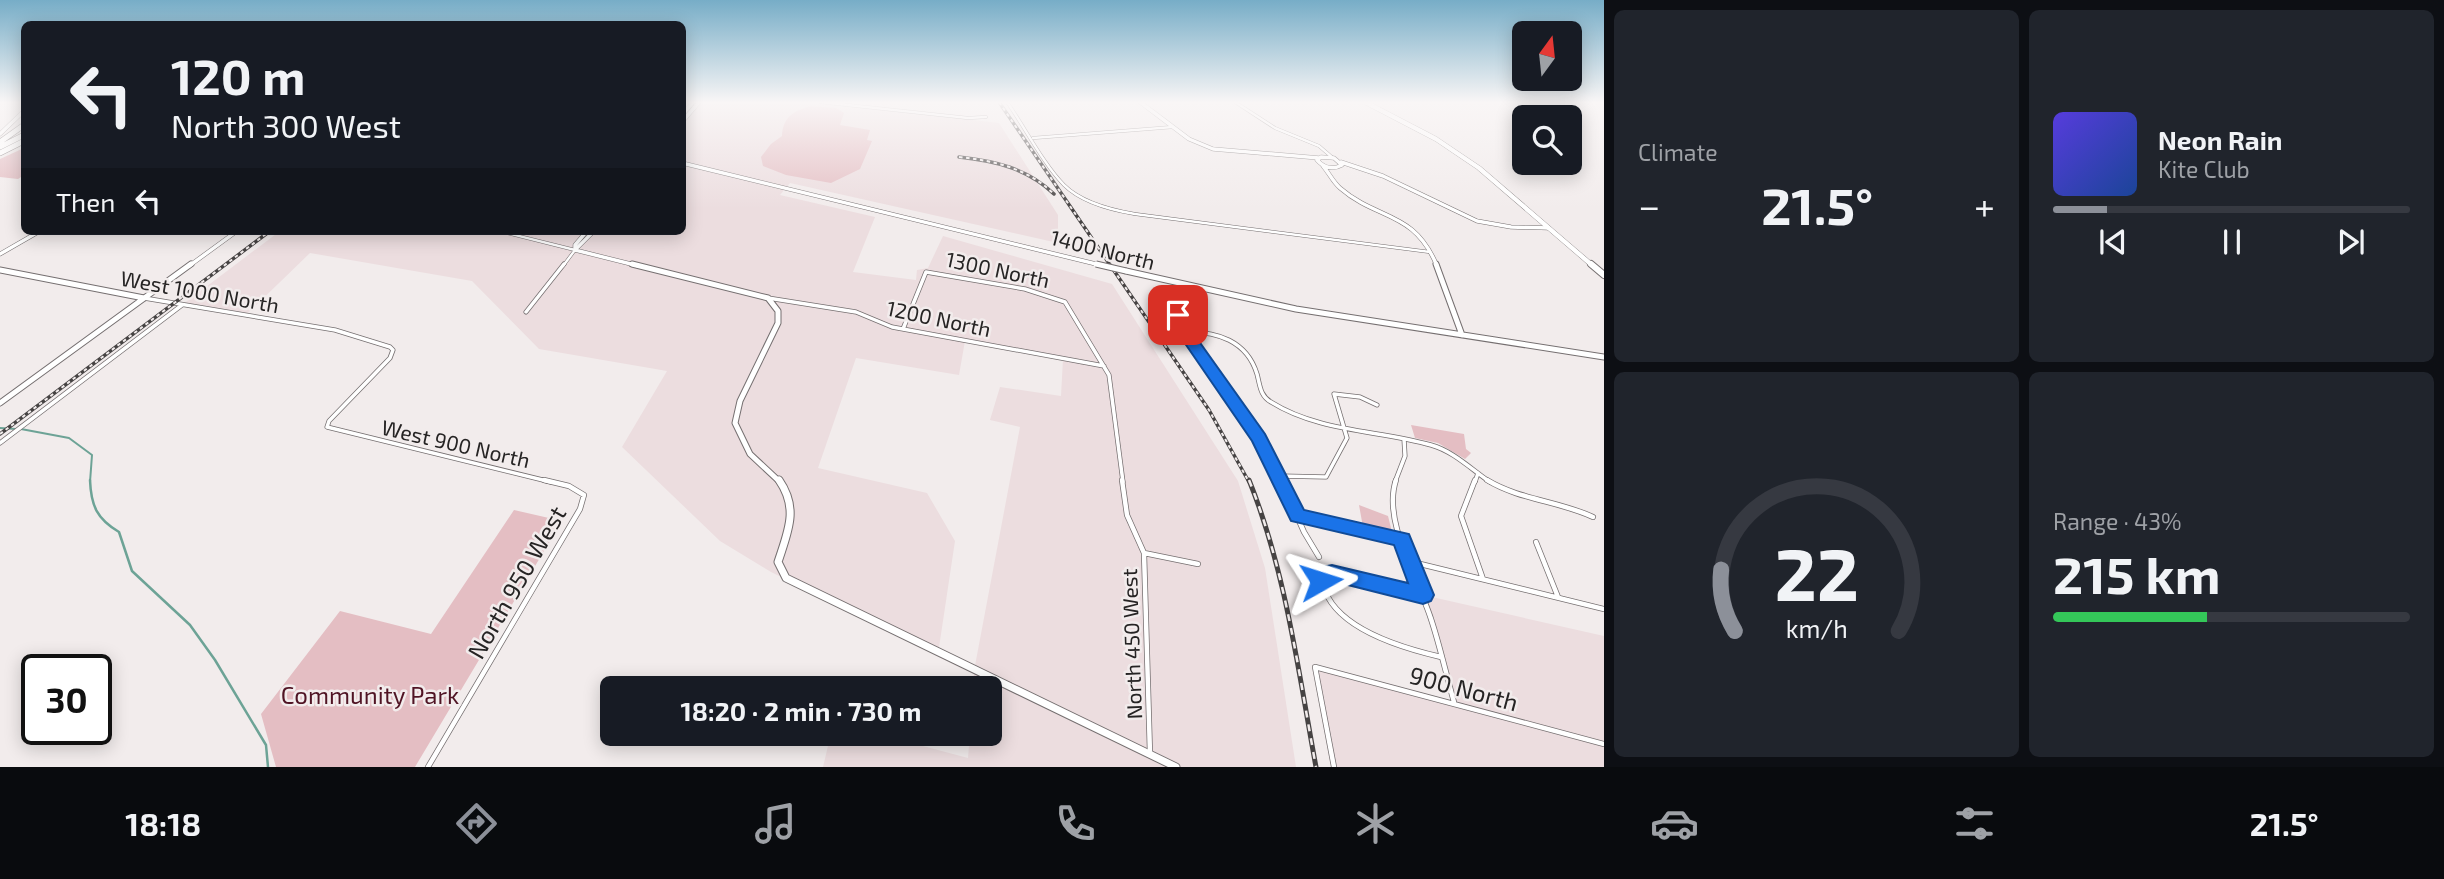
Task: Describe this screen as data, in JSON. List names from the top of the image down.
{
  "streets": {
    "street": [
      "1400 North",
      "1300 North",
      "West 1000 North",
      "1200 North",
      "West 900 North",
      "North 950 West",
      "North 450 West",
      "900 North"
    ]
  },
  "crossings": [
    ["1300 North", "1200 North"],
    ["1300 North", "North 450 West"],
    ["West 1000 North", "West 900 North"],
    ["1200 North", "North 450 West"],
    ["West 900 North", "North 950 West"]
  ],
  "parks": ["Community Park"],
  "north": "top",
  "page": {
    "tile": [
      "Climate",
      ["Range · 43%", "215 km"]
    ],
    "turn": ["120 m", "North 300 West"],
    "song": ["Neon Rain", "Kite Club"],
    "then": "Then",
    "heat": ["−", "21.5°", "+"],
    "limit": "30",
    "trip": "18:20 · 2 min · 730 m",
    "tabs": ["18:18", "21.5°"],
    "gauge": ["22", "km/h"]
  }
}
